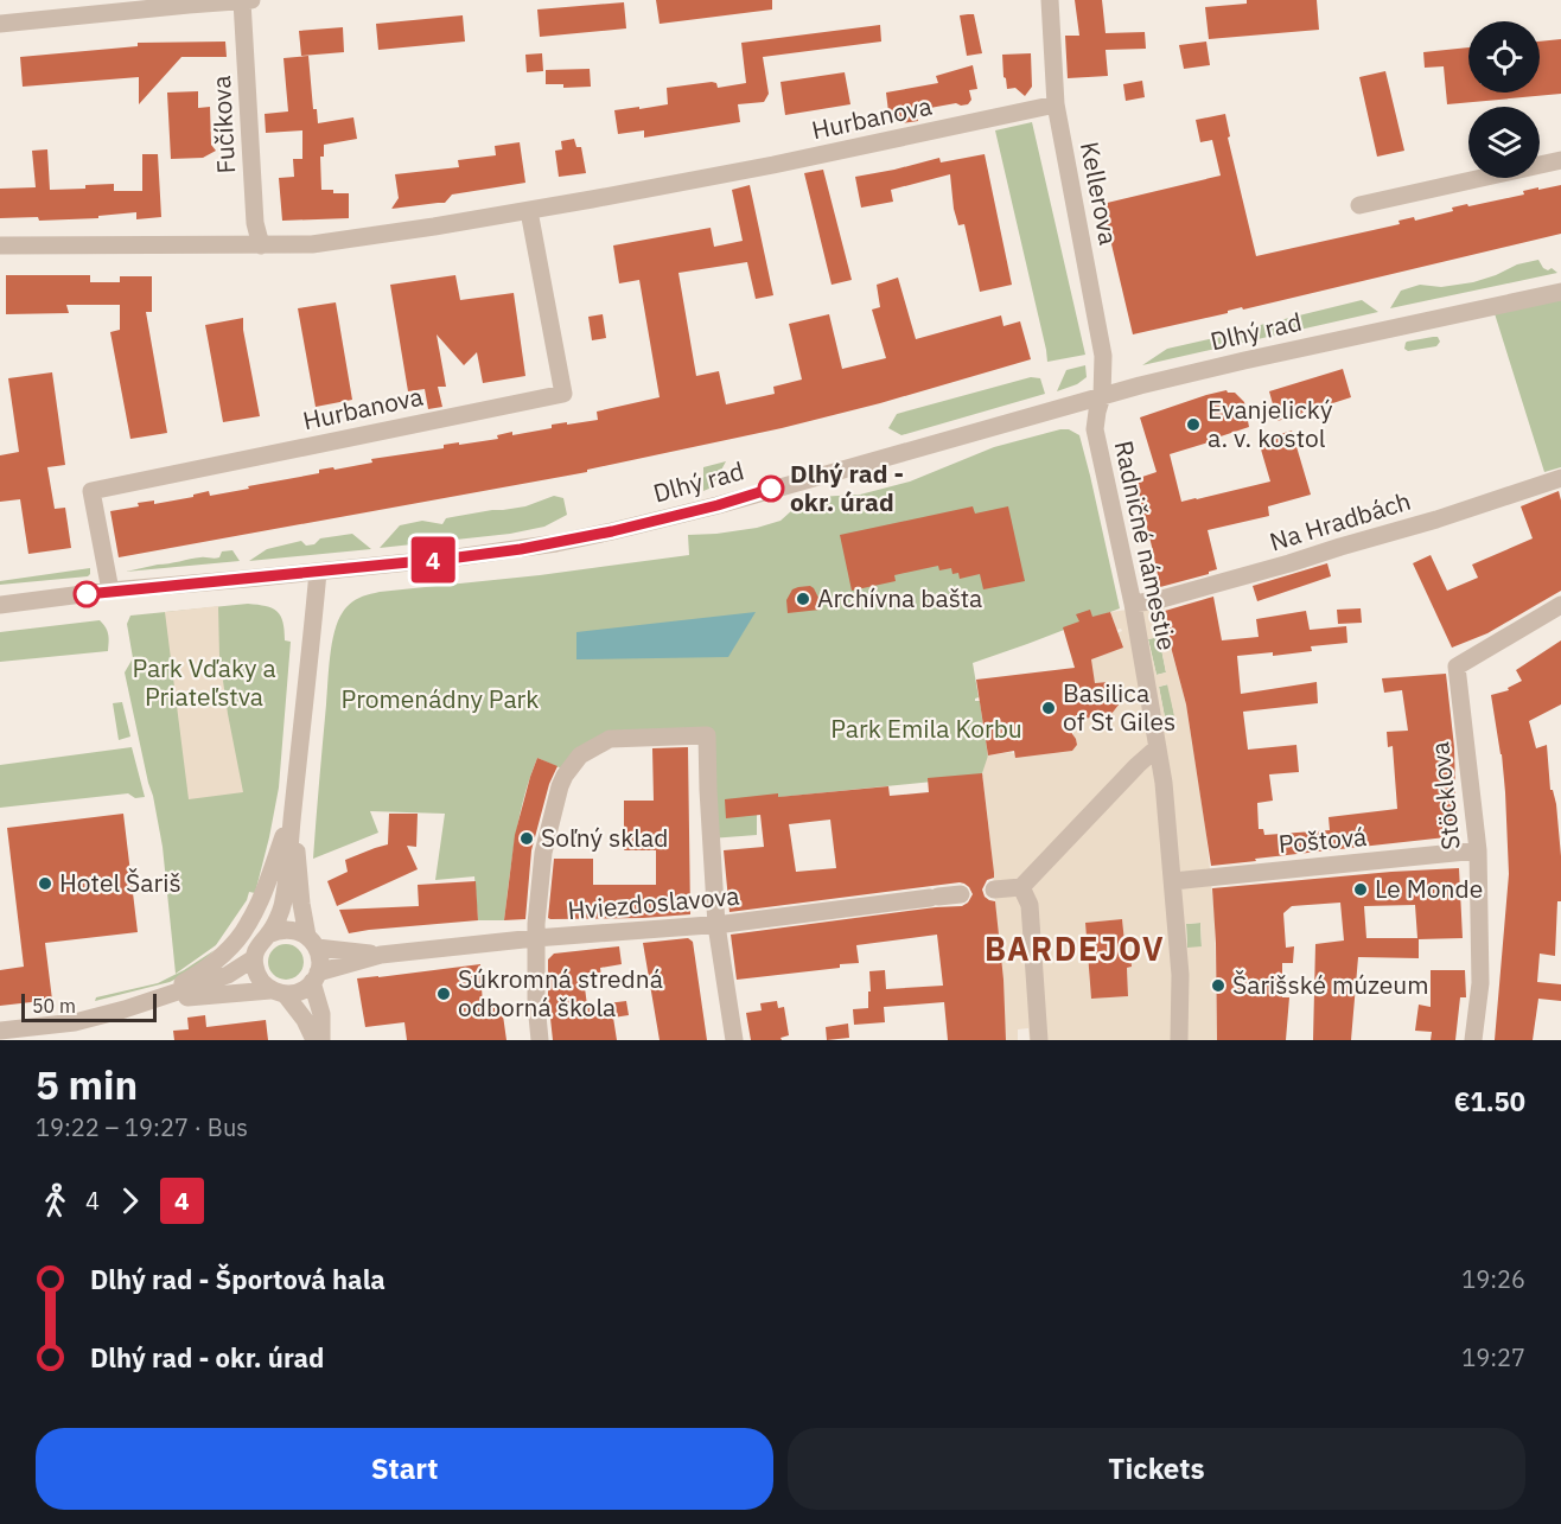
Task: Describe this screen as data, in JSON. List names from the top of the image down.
{
  "streets": {
    "street": [
      "Hurbanova",
      "Fučíkova",
      "Kellerova",
      "Dlhý rad",
      "Na Hradbách",
      "Radničné námestie",
      "Stöcklova",
      "Poštová",
      "Hviezdoslavova"
    ]
  },
  "crossings": [
    ["Hurbanova", "Fučíkova"],
    ["Hurbanova", "Kellerova"],
    ["Hurbanova", "Dlhý rad"],
    ["Kellerova", "Dlhý rad"],
    ["Kellerova", "Radničné námestie"],
    ["Dlhý rad", "Radničné námestie"],
    ["Na Hradbách", "Radničné námestie"],
    ["Radničné námestie", "Poštová"],
    ["Stöcklova", "Poštová"]
  ],
  "districts": ["BARDEJOV"],
  "parks": ["Park Vďaky a Priateľstva", "Promenádny Park", "Park Emila Korbu"],
  "places": [
    "Evanjelický a. v. kostol",
    "Dlhý rad - okr. úrad",
    "Archívna bašta",
    "Basilica of St Giles",
    "Soľný sklad",
    "Hotel Šariš",
    "Le Monde",
    "Šarišské múzeum",
    "Súkromná stredná odborná škola"
  ],
  "lines": ["bus line 4"],
  "scale_bar": "50 m",
  "page": {
    "on_map": "4",
    "scale": "50 m",
    "heading": ["5 min", "19:22 – 19:27 · Bus", "€1.50"],
    "legs": ["4", "4"],
    "list": [
      {
        "name": "Dlhý rad - Športová hala",
        "value": "19:26"
      },
      {
        "name": "Dlhý rad - okr. úrad",
        "value": "19:27"
      }
    ],
    "buttons": ["Start", "Tickets"]
  }
}
